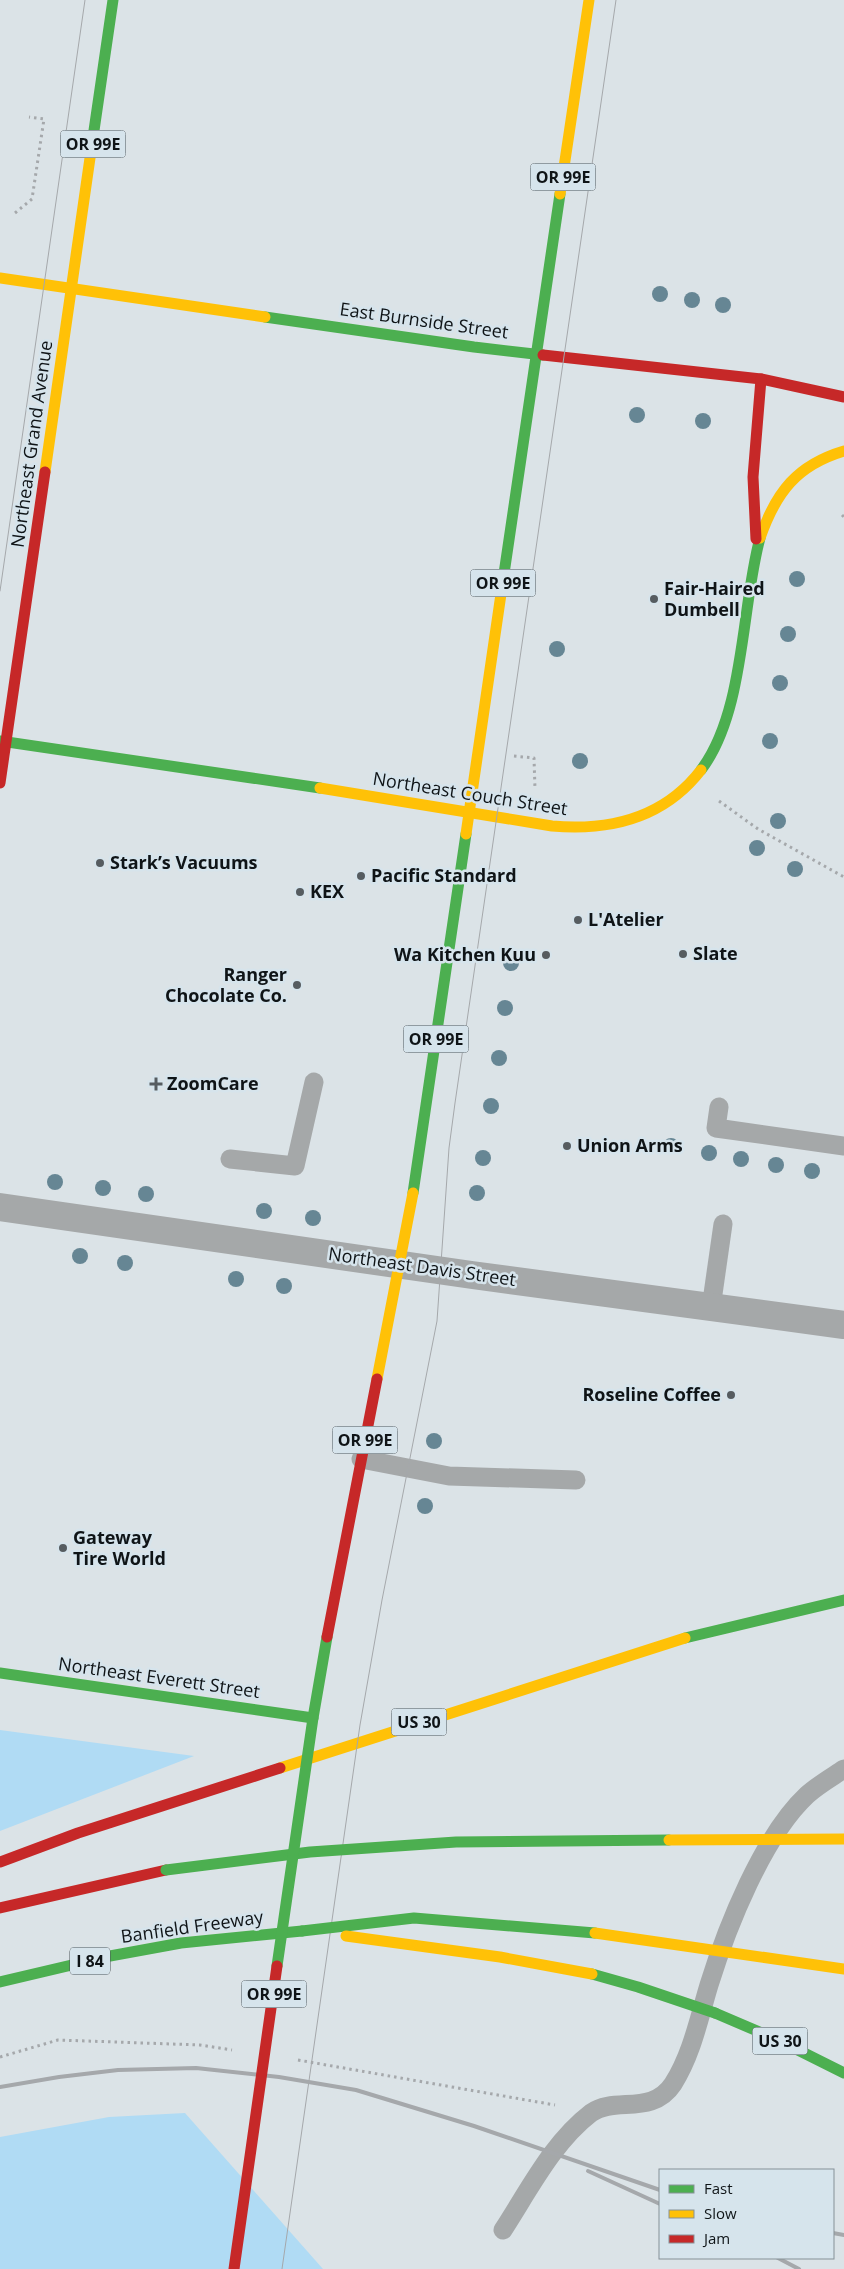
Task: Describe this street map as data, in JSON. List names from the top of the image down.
{
  "streets": {
    "main road": [
      "OR 99E",
      "East Burnside Street",
      "Northeast Grand Avenue",
      "Northeast Couch Street",
      "Northeast Everett Street",
      "US 30",
      "Banfield Freeway",
      "I 84"
    ],
    "street": ["Northeast Davis Street"]
  },
  "crossings": [
    ["OR 99E", "East Burnside Street"],
    ["OR 99E", "Northeast Grand Avenue"],
    ["OR 99E", "Northeast Couch Street"],
    ["OR 99E", "Northeast Davis Street"],
    ["OR 99E", "Northeast Everett Street"],
    ["East Burnside Street", "Northeast Grand Avenue"],
    ["Northeast Grand Avenue", "Northeast Couch Street"],
    ["US 30", "Banfield Freeway"]
  ],
  "places": {
    "other": [
      "Fair-Haired Dumbell",
      "Stark’s Vacuums",
      "Pacific Standard",
      "KEX",
      "L'Atelier",
      "Slate",
      "Wa Kitchen Kuu",
      "Ranger Chocolate Co.",
      "Union Arms",
      "Roseline Coffee",
      "Gateway Tire World"
    ],
    "health": ["ZoomCare"]
  },
  "legend": ["Fast", "Slow", "Jam"]
}
